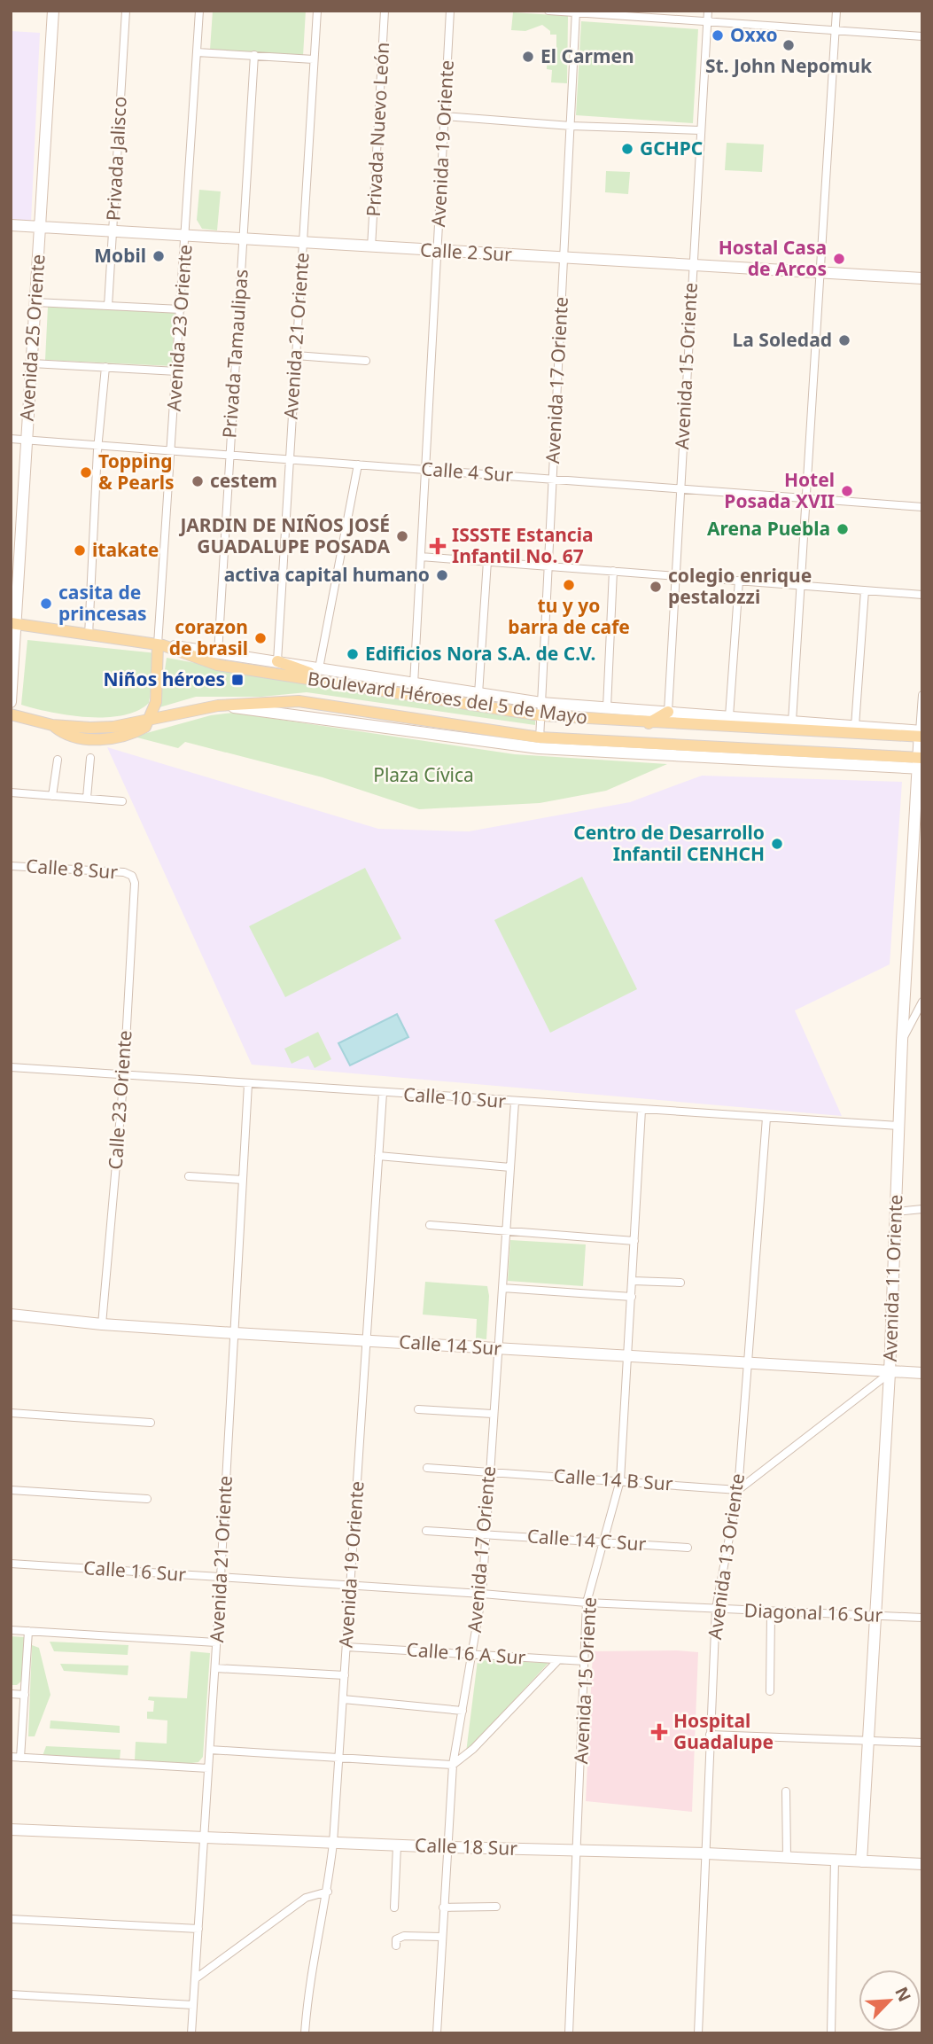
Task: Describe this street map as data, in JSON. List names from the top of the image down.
{
  "streets": {
    "main road": ["Boulevard Héroes del 5 de Mayo"],
    "street": [
      "Privada Nuevo León",
      "Avenida 19 Oriente",
      "Privada Jalisco",
      "Calle 2 Sur",
      "Avenida 23 Oriente",
      "Avenida 21 Oriente",
      "Avenida 25 Oriente",
      "Privada Tamaulipas",
      "Avenida 15 Oriente",
      "Avenida 17 Oriente",
      "Calle 4 Sur",
      "Calle 8 Sur",
      "Calle 10 Sur",
      "Calle 23 Oriente",
      "Avenida 11 Oriente",
      "Calle 14 Sur",
      "Calle 14 B Sur",
      "Calle 14 C Sur",
      "Avenida 13 Oriente",
      "Calle 16 Sur",
      "Diagonal 16 Sur",
      "Calle 16 A Sur",
      "Calle 18 Sur"
    ]
  },
  "crossings": [
    ["Privada Nuevo León", "Calle 2 Sur"],
    ["Avenida 19 Oriente", "Calle 2 Sur"],
    ["Avenida 19 Oriente", "Calle 4 Sur"],
    ["Avenida 19 Oriente", "Boulevard Héroes del 5 de Mayo"],
    ["Avenida 19 Oriente", "Calle 10 Sur"],
    ["Avenida 19 Oriente", "Calle 14 Sur"],
    ["Avenida 19 Oriente", "Calle 16 Sur"],
    ["Avenida 19 Oriente", "Calle 16 A Sur"],
    ["Avenida 19 Oriente", "Calle 18 Sur"],
    ["Privada Jalisco", "Calle 2 Sur"],
    ["Calle 2 Sur", "Avenida 23 Oriente"],
    ["Calle 2 Sur", "Avenida 21 Oriente"],
    ["Calle 2 Sur", "Avenida 25 Oriente"],
    ["Calle 2 Sur", "Privada Tamaulipas"],
    ["Calle 2 Sur", "Avenida 15 Oriente"],
    ["Calle 2 Sur", "Avenida 17 Oriente"],
    ["Avenida 23 Oriente", "Calle 4 Sur"],
    ["Avenida 23 Oriente", "Boulevard Héroes del 5 de Mayo"],
    ["Avenida 21 Oriente", "Calle 4 Sur"],
    ["Avenida 21 Oriente", "Boulevard Héroes del 5 de Mayo"],
    ["Avenida 21 Oriente", "Calle 10 Sur"],
    ["Avenida 21 Oriente", "Calle 14 Sur"],
    ["Avenida 21 Oriente", "Calle 16 Sur"],
    ["Avenida 21 Oriente", "Calle 18 Sur"],
    ["Avenida 25 Oriente", "Calle 4 Sur"],
    ["Avenida 25 Oriente", "Boulevard Héroes del 5 de Mayo"],
    ["Privada Tamaulipas", "Calle 4 Sur"],
    ["Privada Tamaulipas", "Boulevard Héroes del 5 de Mayo"],
    ["Avenida 15 Oriente", "Calle 4 Sur"],
    ["Avenida 15 Oriente", "Boulevard Héroes del 5 de Mayo"],
    ["Avenida 15 Oriente", "Calle 10 Sur"],
    ["Avenida 15 Oriente", "Calle 14 Sur"],
    ["Avenida 15 Oriente", "Calle 14 B Sur"],
    ["Avenida 15 Oriente", "Calle 14 C Sur"],
    ["Avenida 15 Oriente", "Diagonal 16 Sur"],
    ["Avenida 15 Oriente", "Calle 16 A Sur"],
    ["Avenida 15 Oriente", "Calle 18 Sur"],
    ["Avenida 17 Oriente", "Calle 4 Sur"],
    ["Avenida 17 Oriente", "Boulevard Héroes del 5 de Mayo"],
    ["Avenida 17 Oriente", "Calle 10 Sur"],
    ["Avenida 17 Oriente", "Calle 14 Sur"],
    ["Avenida 17 Oriente", "Calle 14 B Sur"],
    ["Avenida 17 Oriente", "Calle 14 C Sur"],
    ["Avenida 17 Oriente", "Calle 16 Sur"],
    ["Avenida 17 Oriente", "Diagonal 16 Sur"],
    ["Avenida 17 Oriente", "Calle 16 A Sur"],
    ["Avenida 17 Oriente", "Calle 18 Sur"],
    ["Boulevard Héroes del 5 de Mayo", "Avenida 11 Oriente"],
    ["Calle 8 Sur", "Calle 23 Oriente"],
    ["Calle 10 Sur", "Calle 23 Oriente"],
    ["Calle 10 Sur", "Avenida 11 Oriente"],
    ["Calle 10 Sur", "Avenida 13 Oriente"],
    ["Calle 23 Oriente", "Calle 14 Sur"],
    ["Avenida 11 Oriente", "Calle 14 Sur"],
    ["Avenida 11 Oriente", "Diagonal 16 Sur"],
    ["Avenida 11 Oriente", "Calle 18 Sur"],
    ["Calle 14 Sur", "Avenida 13 Oriente"],
    ["Calle 14 B Sur", "Avenida 13 Oriente"],
    ["Avenida 13 Oriente", "Diagonal 16 Sur"],
    ["Avenida 13 Oriente", "Calle 18 Sur"],
    ["Calle 16 Sur", "Diagonal 16 Sur"]
  ],
  "parks": ["Plaza Cívica"],
  "places": {
    "other": [
      "Oxxo",
      "St. John Nepomuk",
      "El Carmen",
      "GCHPC",
      "Mobil",
      "Hostal Casa de Arcos",
      "La Soledad",
      "Topping & Pearls",
      "cestem",
      "Hotel Posada XVII",
      "Arena Puebla",
      "JARDIN DE NIÑOS JOSÉ GUADALUPE POSADA",
      "itakate",
      "activa capital humano",
      "tu y yo barra de cafe",
      "colegio enrique pestalozzi",
      "casita de princesas",
      "corazon de brasil",
      "Edificios Nora S.A. de C.V.",
      "Centro de Desarrollo Infantil CENHCH"
    ],
    "health": ["ISSSTE Estancia Infantil No. 67", "Hospital Guadalupe"],
    "transit": ["Niños héroes"]
  },
  "north": "top right"
}
